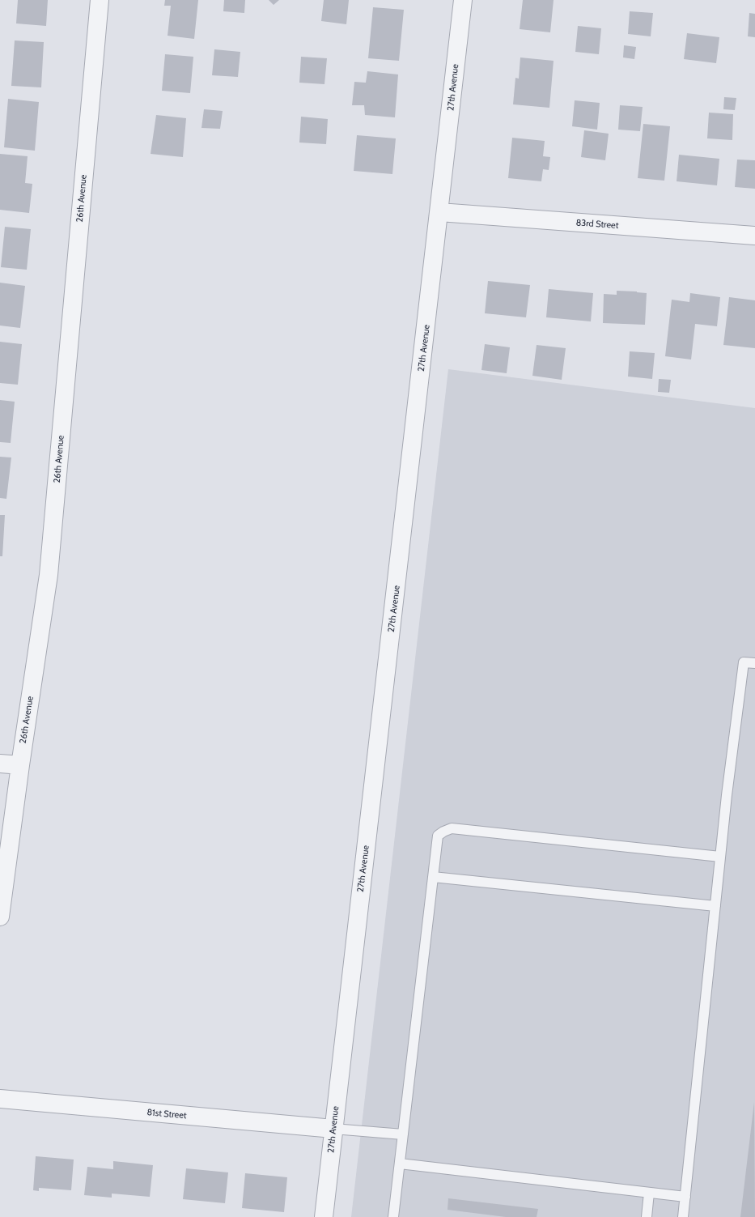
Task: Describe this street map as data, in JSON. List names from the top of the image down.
{
  "streets": {
    "street": [
      "27th Avenue",
      "26th Avenue",
      "83rd Street",
      "81st Street"
    ]
  },
  "crossings": [
    ["27th Avenue", "83rd Street"],
    ["27th Avenue", "81st Street"]
  ]
}
